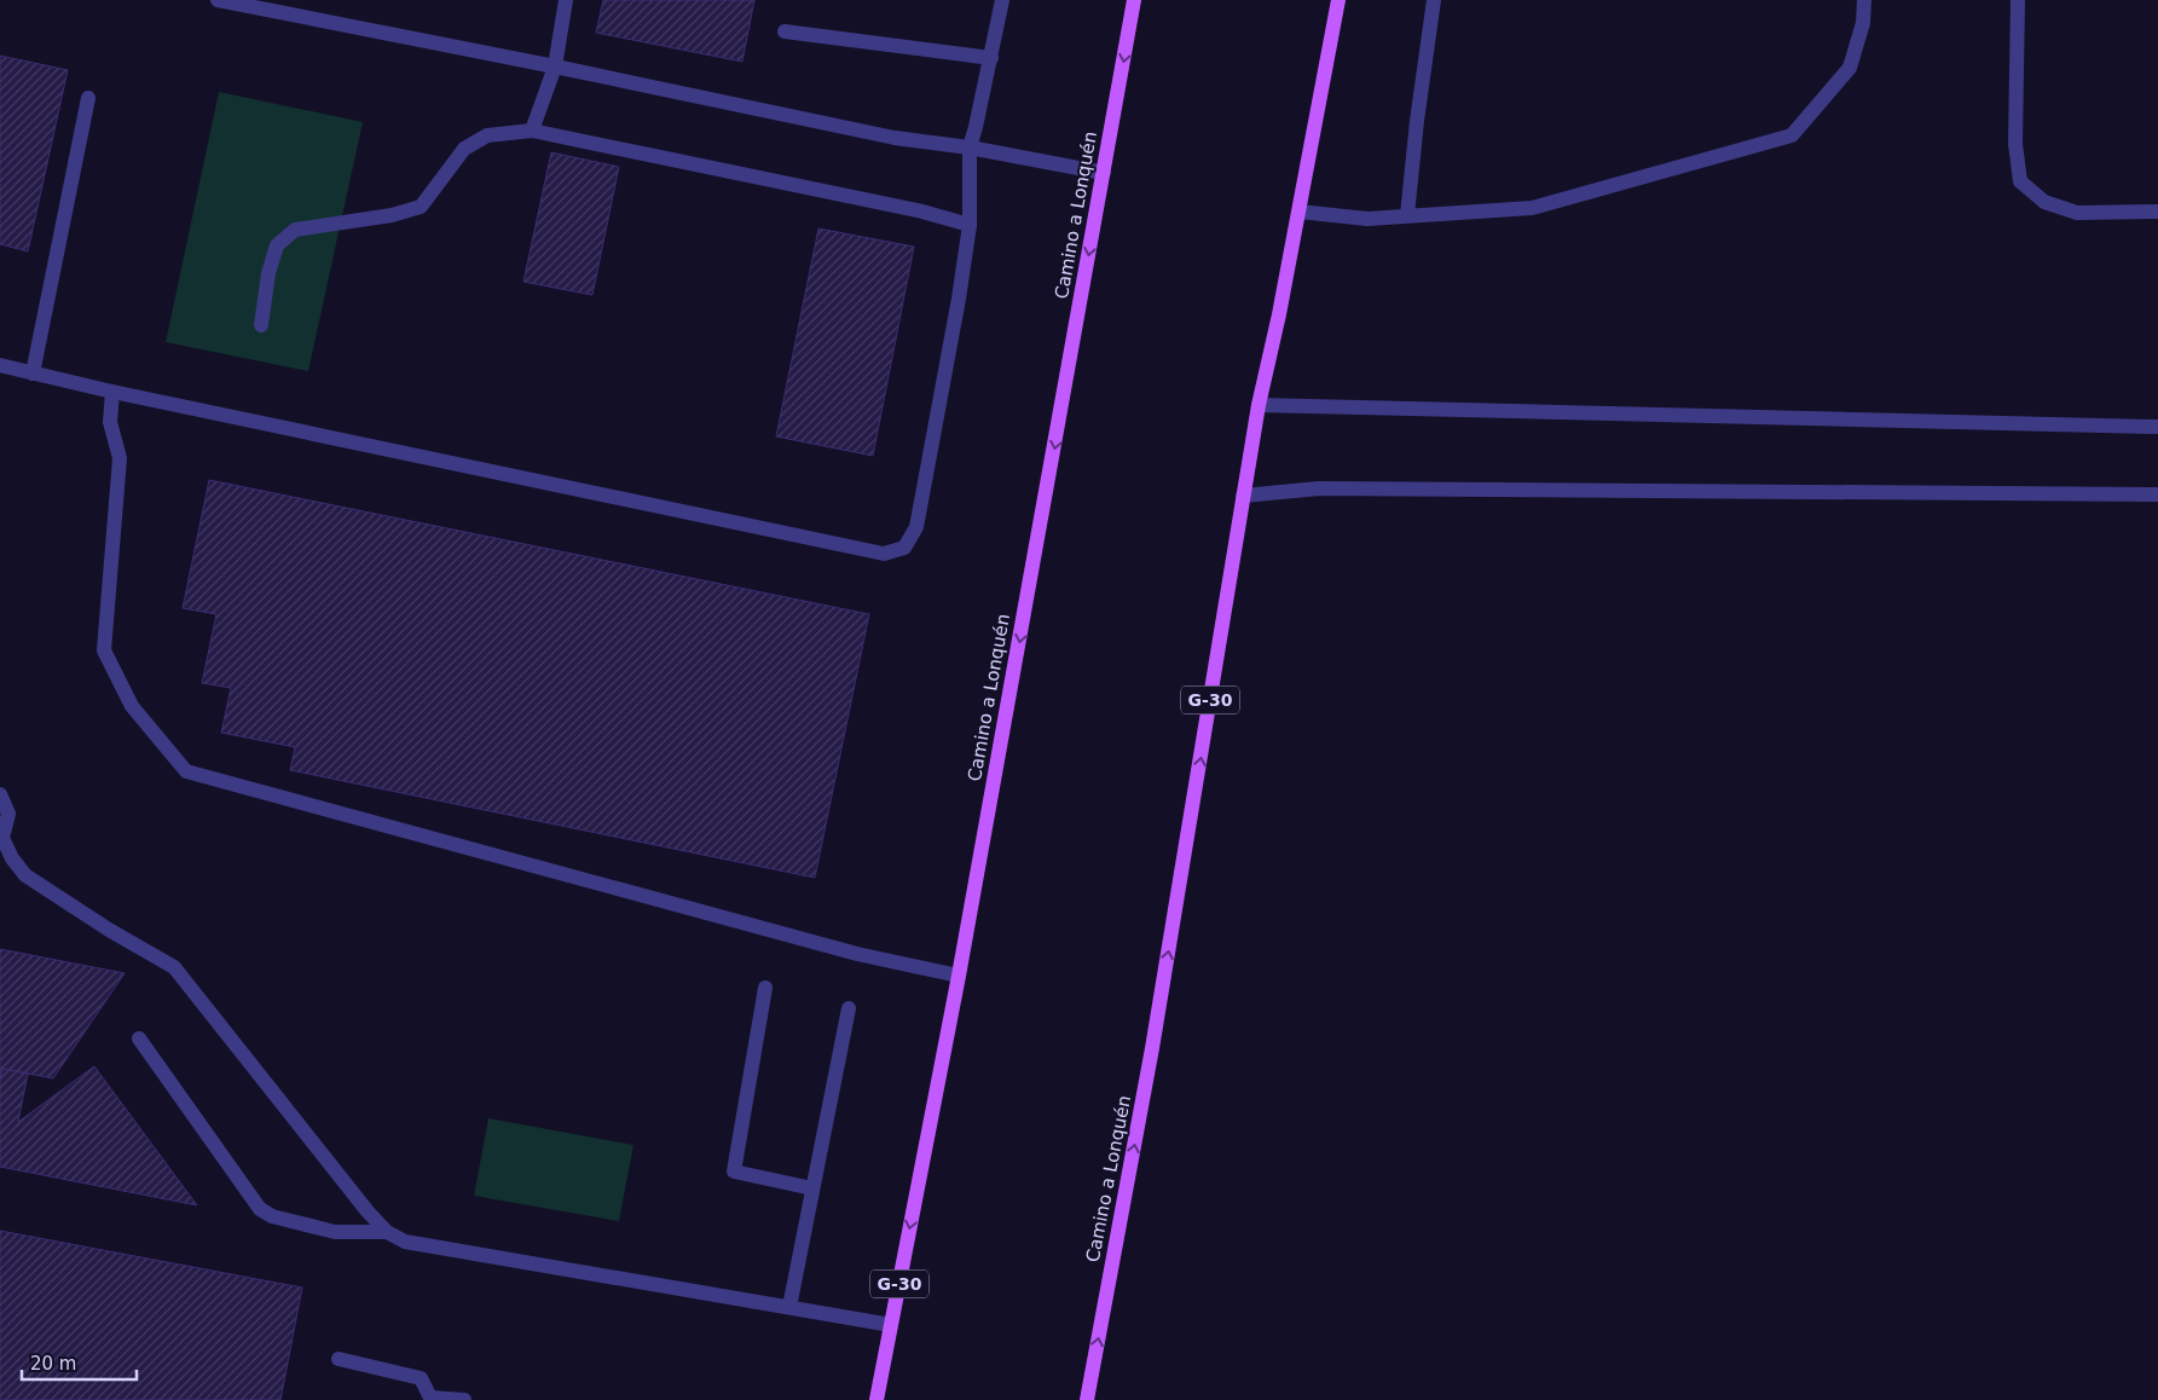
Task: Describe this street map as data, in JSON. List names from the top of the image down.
{
  "streets": {
    "main road": ["Camino a Lonquén", "G-30"]
  },
  "scale_bar": "20 m"
}
